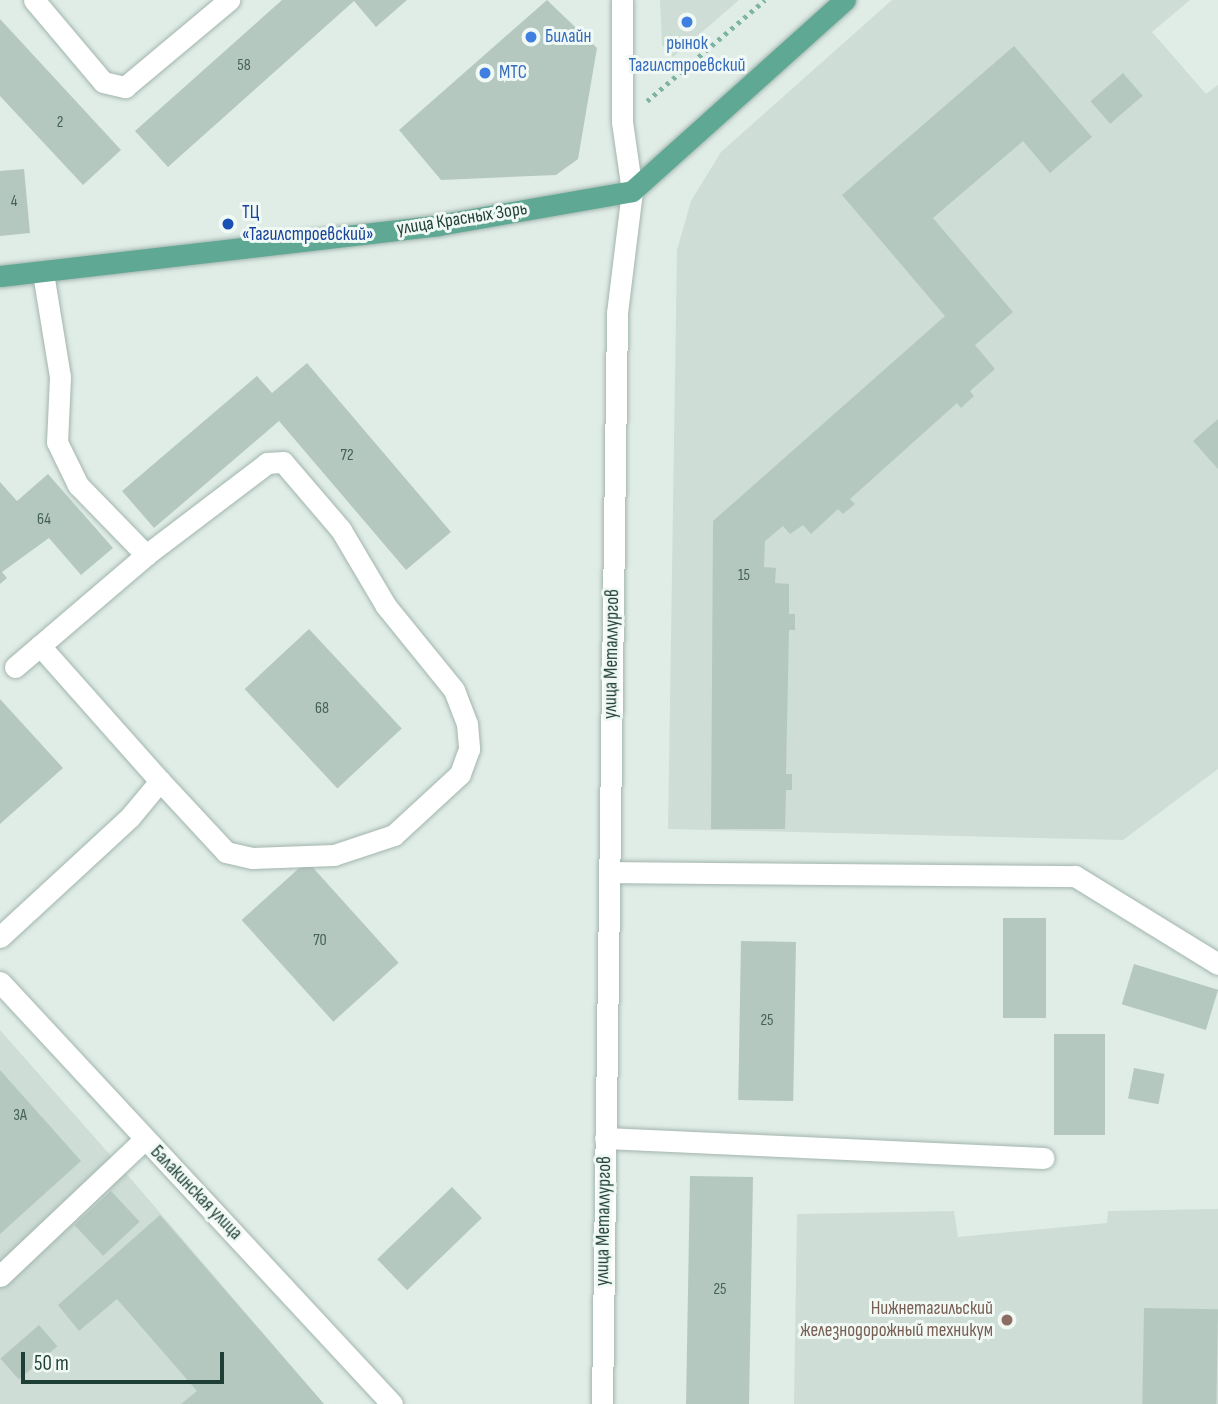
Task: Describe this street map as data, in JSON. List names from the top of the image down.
{
  "streets": {
    "main road": ["улица Красных Зорь"],
    "street": ["улица Металлургов", "Балакинская улица"]
  },
  "crossings": [
    ["улица Красных Зорь", "улица Металлургов"]
  ],
  "places": [
    "рынок Тагилстроевский",
    "Билайн",
    "МТС",
    "ТЦ «Тагилстроевский»",
    "Нижнетагильский железнодорожный техникум"
  ],
  "house_numbers": [
    "58",
    "2",
    "4",
    "72",
    "64",
    "15",
    "68",
    "70",
    "25",
    "3А",
    "25"
  ],
  "scale_bar": "50 m"
}
